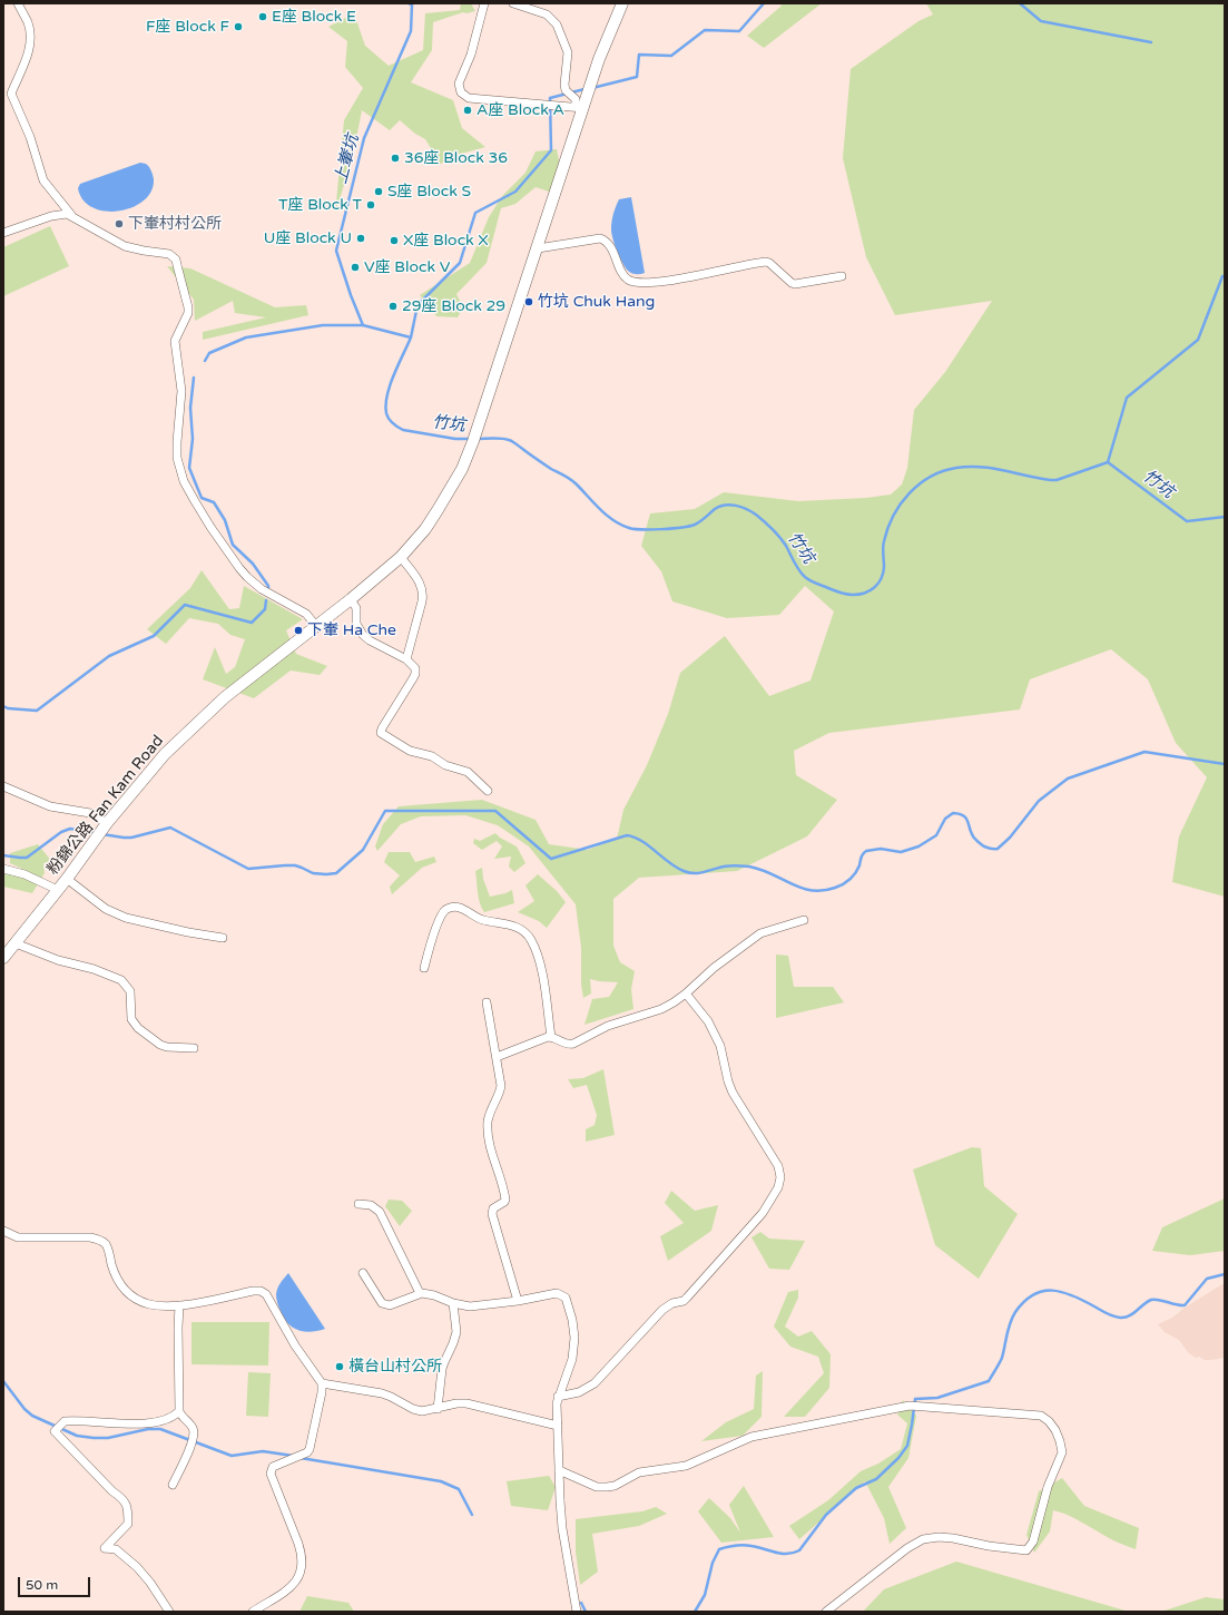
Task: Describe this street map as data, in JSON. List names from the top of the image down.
{
  "streets": {
    "main road": ["粉錦公路 Fan Kam Road"]
  },
  "water": ["上輋坑", "竹坑"],
  "places": [
    "E座 Block E",
    "F座 Block F",
    "A座 Block A",
    "36座 Block 36",
    "S座 Block S",
    "T座 Block T",
    "下輋村村公所",
    "U座 Block U",
    "X座 Block X",
    "V座 Block V",
    "竹坑 Chuk Hang",
    "29座 Block 29",
    "下輋 Ha Che",
    "橫台山村公所"
  ],
  "scale_bar": "50 m"
}
